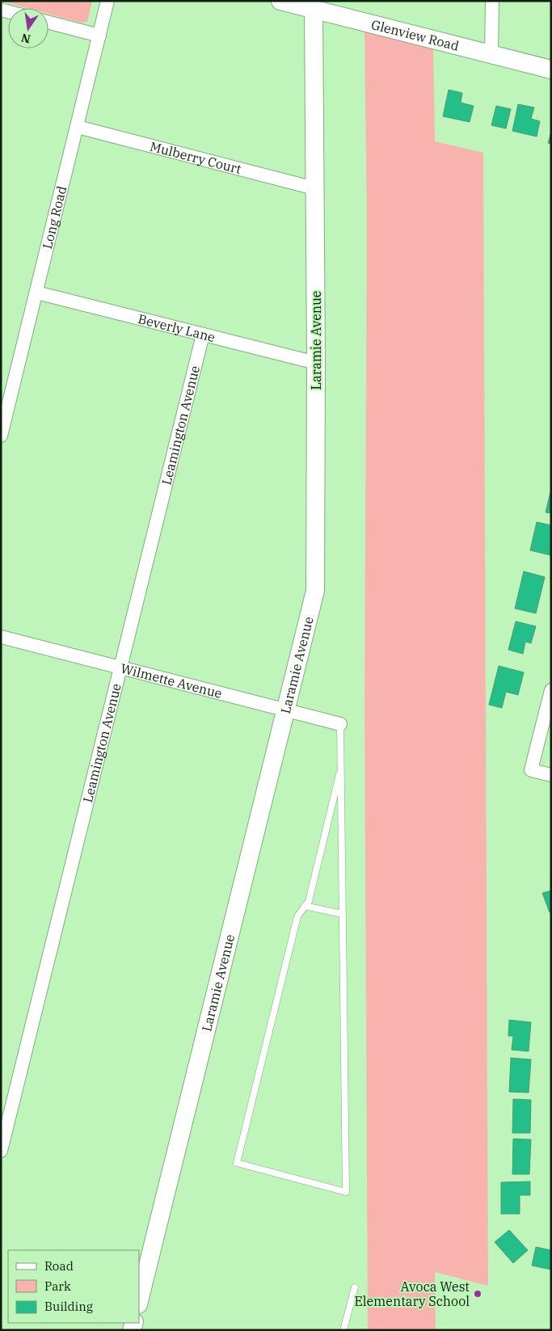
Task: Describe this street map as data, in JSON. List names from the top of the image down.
{
  "streets": {
    "street": [
      "Glenview Road",
      "Mulberry Court",
      "Long Road",
      "Beverly Lane",
      "Laramie Avenue",
      "Leamington Avenue",
      "Wilmette Avenue"
    ]
  },
  "crossings": [
    ["Glenview Road", "Laramie Avenue"],
    ["Mulberry Court", "Long Road"],
    ["Mulberry Court", "Laramie Avenue"],
    ["Long Road", "Beverly Lane"],
    ["Beverly Lane", "Laramie Avenue"],
    ["Beverly Lane", "Leamington Avenue"],
    ["Laramie Avenue", "Wilmette Avenue"],
    ["Leamington Avenue", "Wilmette Avenue"]
  ],
  "places": ["Avoca West Elementary School"],
  "legend": ["Road", "Park", "Building"],
  "north": "bottom"
}
